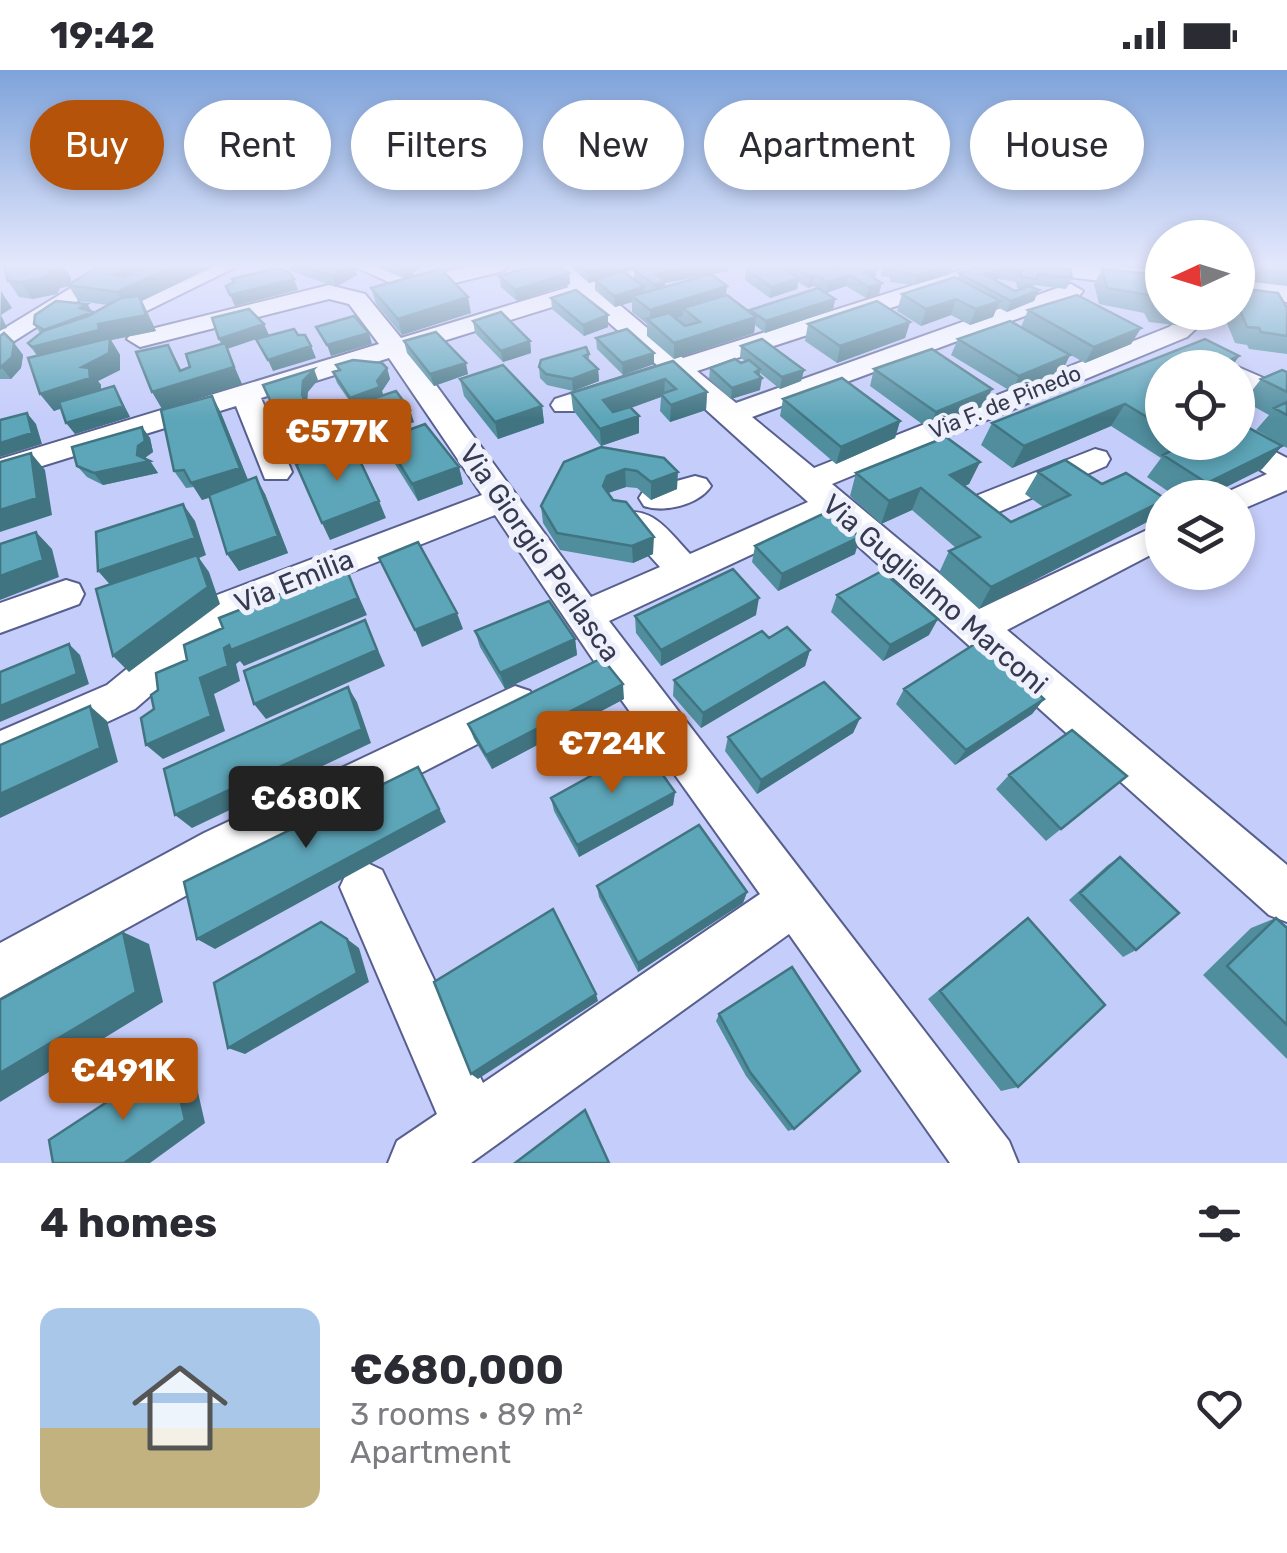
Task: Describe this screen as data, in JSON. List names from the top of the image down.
{
  "streets": {
    "street": [
      "Via F. de Pinedo",
      "Via Giorgio Perlasca",
      "Via Emilia",
      "Via Guglielmo Marconi"
    ]
  },
  "crossings": [
    ["Via F. de Pinedo", "Via Guglielmo Marconi"],
    ["Via Giorgio Perlasca", "Via Emilia"]
  ],
  "north": "left",
  "page": {
    "status": "19:42",
    "chip": [
      "Buy",
      "Rent",
      "Filters",
      "New",
      "Apartment",
      "House"
    ],
    "price": [
      "€577K",
      "€724K",
      "€680K",
      "€491K"
    ],
    "heading": "4 homes",
    "list": [
      {
        "name": "€680,000",
        "note": "3 rooms · 89 m² · Apartment"
      }
    ]
  }
}
